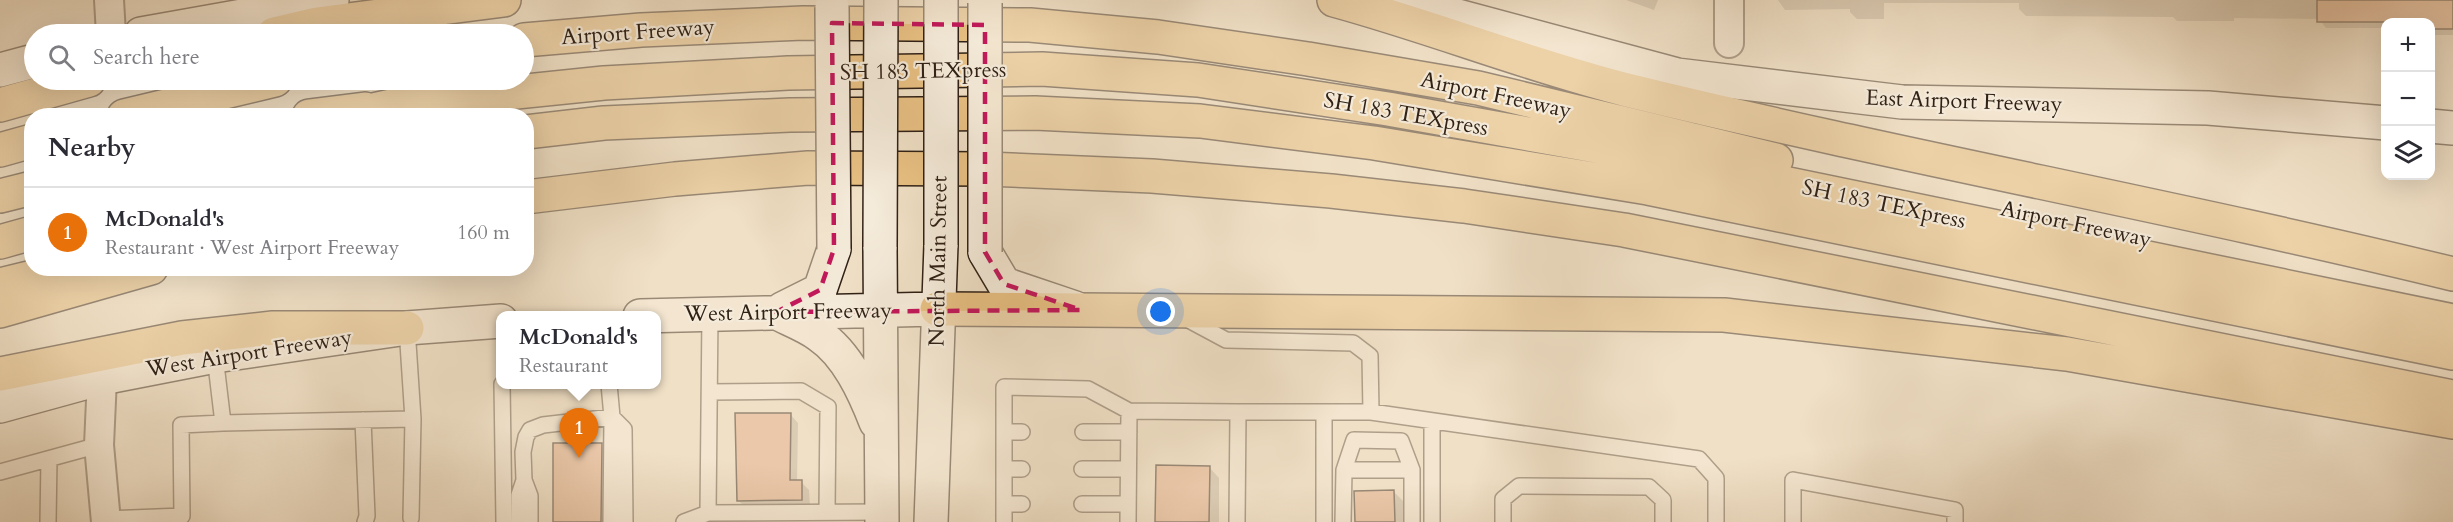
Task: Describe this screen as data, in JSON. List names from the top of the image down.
{
  "streets": {
    "highway": ["Airport Freeway", "SH 183 TEXpress"],
    "main road": ["East Airport Freeway", "North Main Street", "West Airport Freeway"]
  },
  "crossings": [
    ["North Main Street", "West Airport Freeway"]
  ],
  "page": {
    "map_buttons": ["+", "−"],
    "search": "Search here",
    "heading": "Nearby",
    "list": [
      {
        "mark": "1",
        "name": "McDonald's",
        "note": "Restaurant · West Airport Freeway",
        "value": "160 m"
      }
    ],
    "popup": ["McDonald's", "Restaurant"],
    "pins": "1"
  }
}
